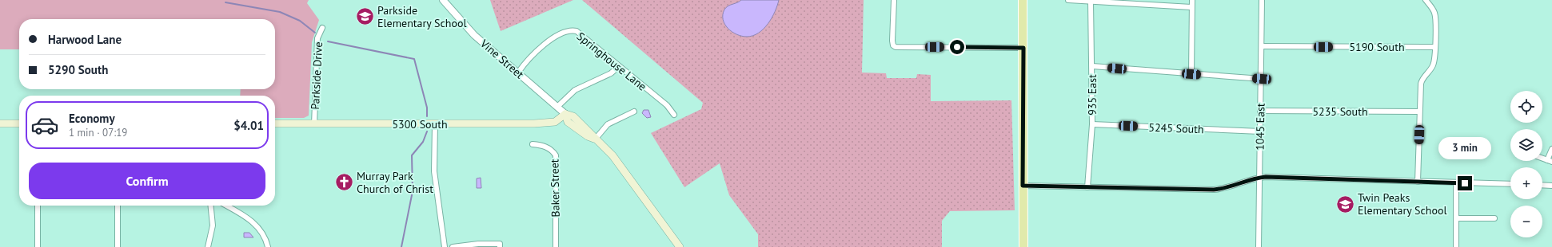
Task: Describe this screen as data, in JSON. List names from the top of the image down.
{
  "streets": {
    "main road": ["Vine Street", "5300 South"],
    "street": [
      "5190 South",
      "Springhouse Lane",
      "Parkside Drive",
      "935 East",
      "5235 South",
      "1045 East",
      "5245 South",
      "Baker Street"
    ]
  },
  "crossings": [
    ["5190 South", "1045 East"],
    ["Vine Street", "Springhouse Lane"],
    ["Vine Street", "5300 South"],
    ["Parkside Drive", "5300 South"],
    ["935 East", "5245 South"],
    ["5235 South", "1045 East"],
    ["1045 East", "5245 South"]
  ],
  "places": {
    "school or university": ["Parkside Elementary School", "Twin Peaks Elementary School"],
    "church": ["Murray Park Church of Christ"]
  },
  "page": {
    "banner": ["Harwood Lane", "5290 South"],
    "map_buttons": ["+", "−"],
    "list": [
      {
        "name": "Economy",
        "note": "1 min · 07:19",
        "value": "$4.01"
      }
    ],
    "bubble": "3 min",
    "buttons": "Confirm"
  }
}
